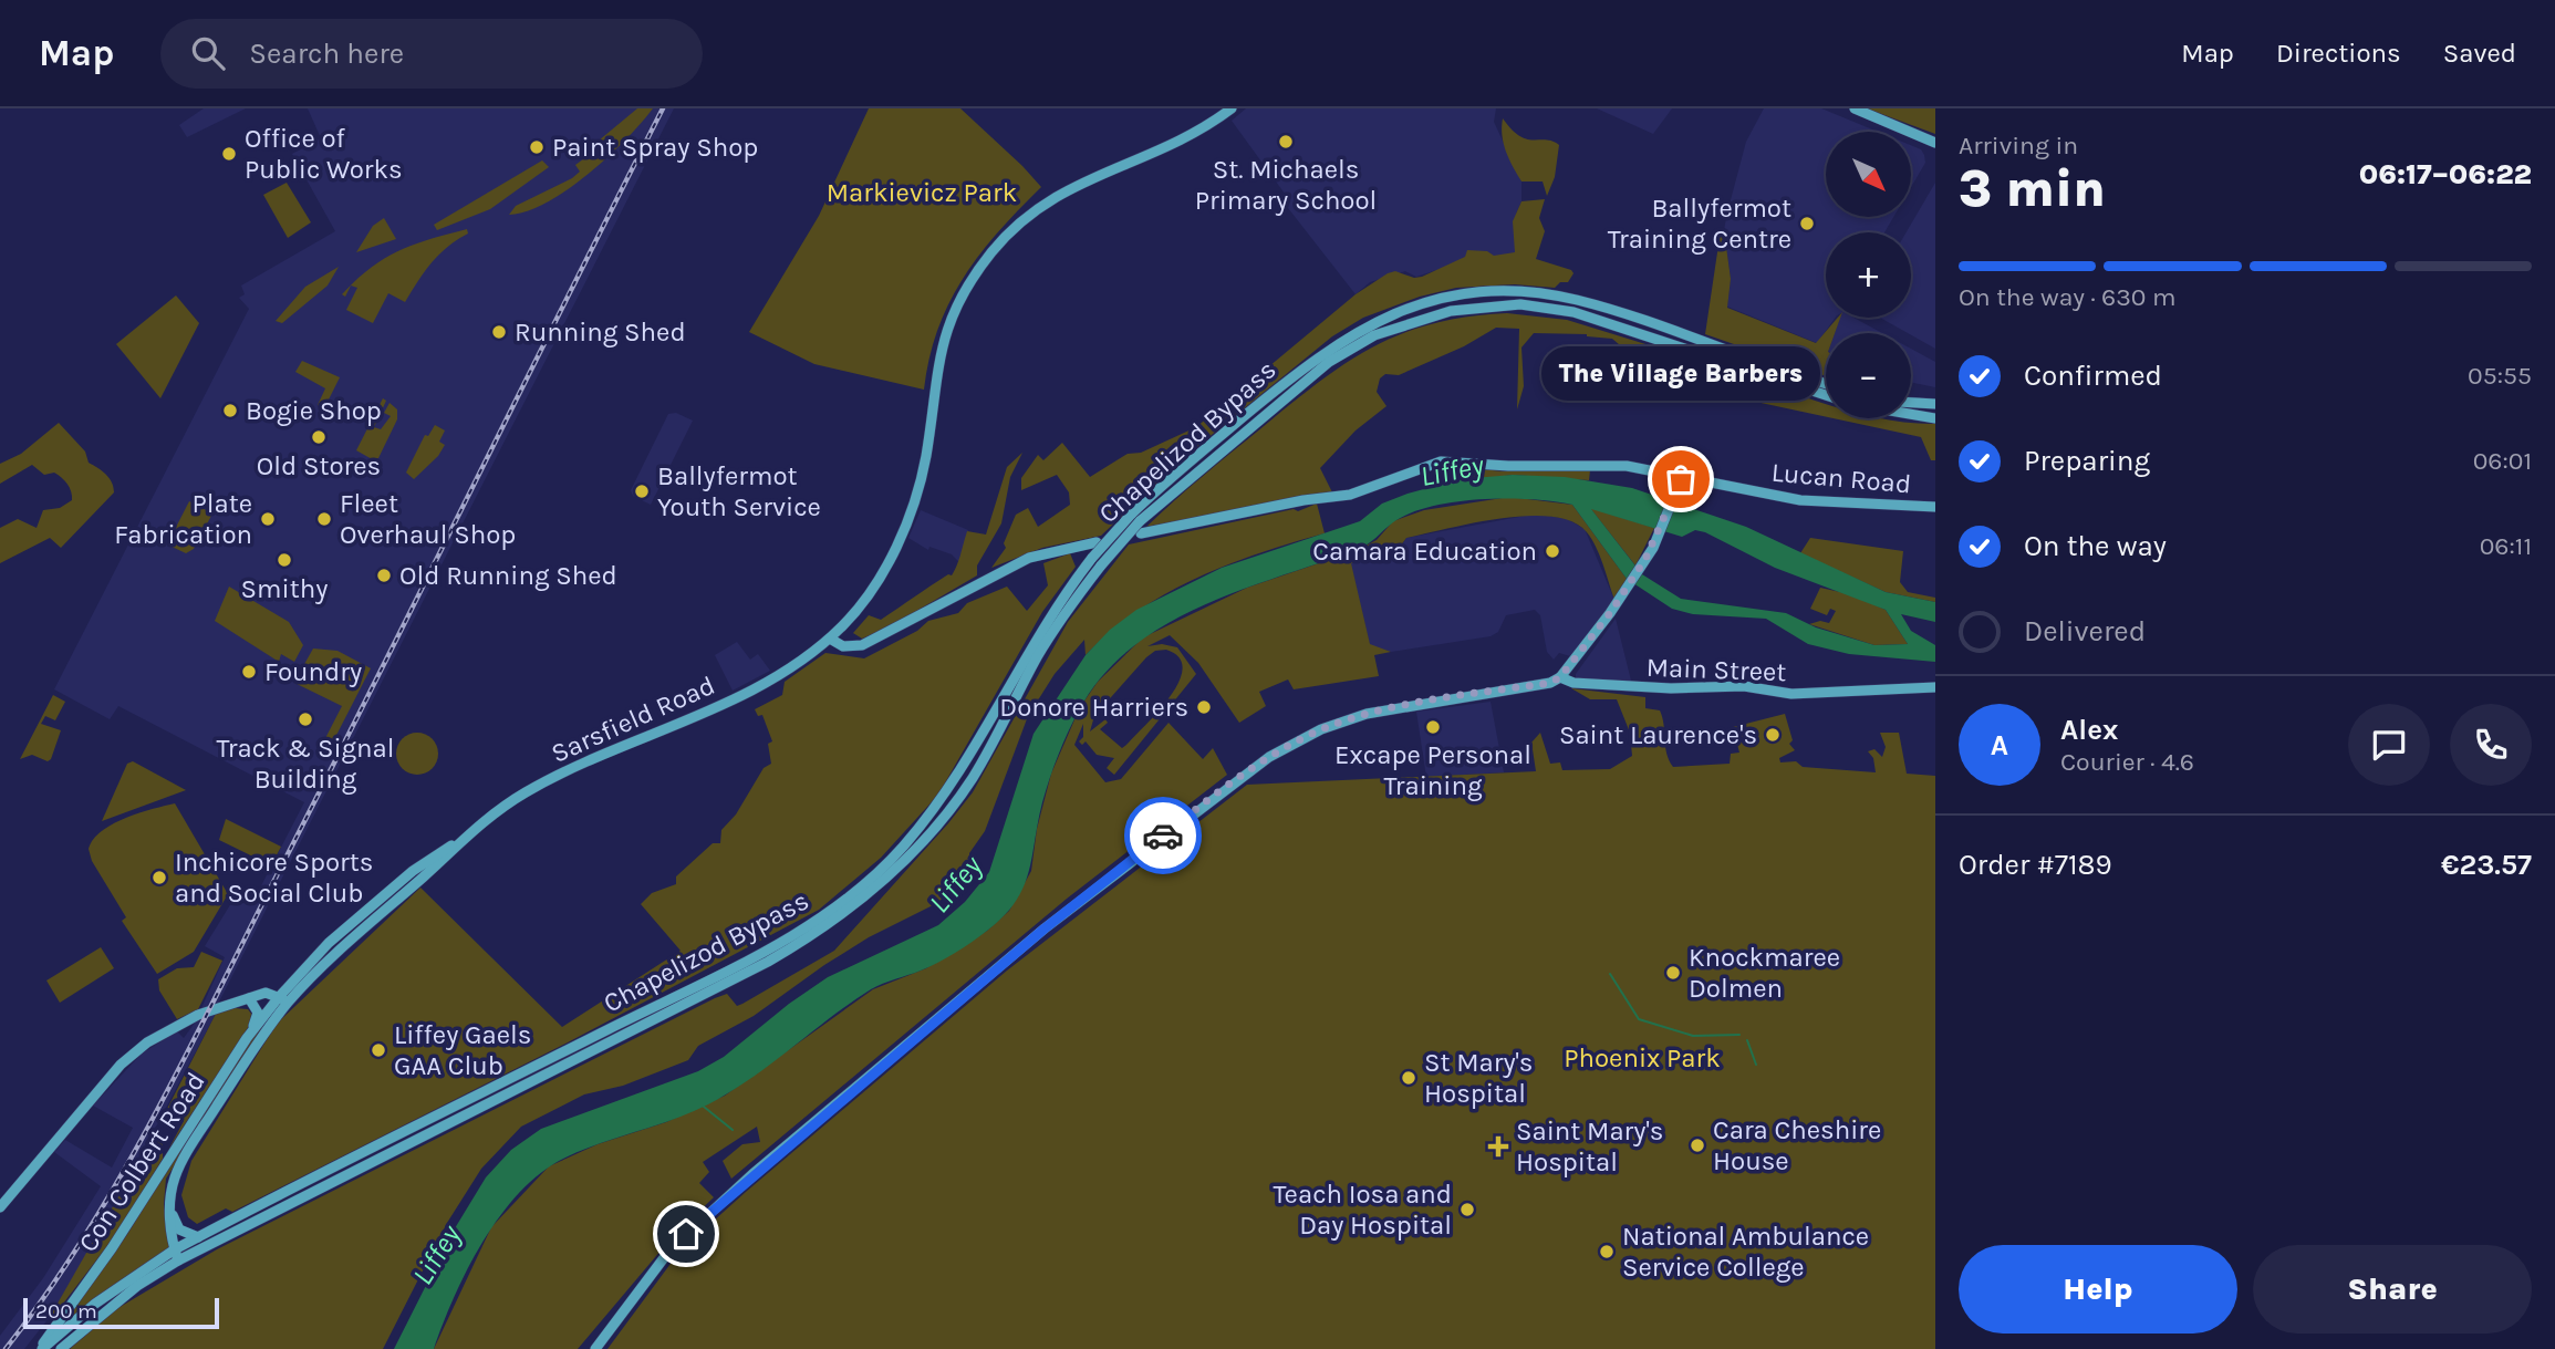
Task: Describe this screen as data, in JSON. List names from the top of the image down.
{
  "streets": {
    "main road": [
      "Chapelizod Bypass",
      "Lucan Road",
      "Main Street",
      "Sarsfield Road",
      "Con Colbert Road"
    ]
  },
  "crossings": [
    ["Chapelizod Bypass", "Con Colbert Road"],
    ["Sarsfield Road", "Con Colbert Road"]
  ],
  "water": ["Liffey"],
  "parks": ["Markievicz Park", "Phoenix Park"],
  "places": {
    "other": [
      "St. Michaels Primary School",
      "Paint Spray Shop",
      "Office of Public Works",
      "Ballyfermot Training Centre",
      "Running Shed",
      "Bogie Shop",
      "Old Stores",
      "The Village Barbers",
      "Ballyfermot Youth Service",
      "Plate Fabrication",
      "Fleet Overhaul Shop",
      "Camara Education",
      "Smithy",
      "Old Running Shed",
      "Foundry",
      "Donore Harriers",
      "Track & Signal Building",
      "Excape Personal Training",
      "Saint Laurence's",
      "Inchicore Sports and Social Club",
      "Knockmaree Dolmen",
      "Liffey Gaels GAA Club",
      "St Mary's Hospital",
      "Cara Cheshire House",
      "Teach Iosa and Day Hospital",
      "National Ambulance Service College"
    ],
    "health": ["Saint Mary's Hospital"]
  },
  "scale_bar": "200 m",
  "north": "bottom right",
  "page": {
    "header": "Map",
    "search": "Search here",
    "nav": ["Map", "Directions", "Saved"],
    "heading": ["3 min", "Arriving in", "06:17–06:22"],
    "panel": [
      "Alex",
      "Courier · 4.6",
      "Order #7189",
      "€23.57"
    ],
    "map_buttons": ["+", "−"],
    "bar": "On the way · 630 m",
    "list": [
      ["Confirmed", "05:55"],
      ["Preparing", "06:01"],
      ["On the way", "06:11"],
      "Delivered"
    ],
    "bubble": "The Village Barbers",
    "round": "A",
    "buttons": ["Help", "Share"],
    "scale": "200 m"
  }
}
